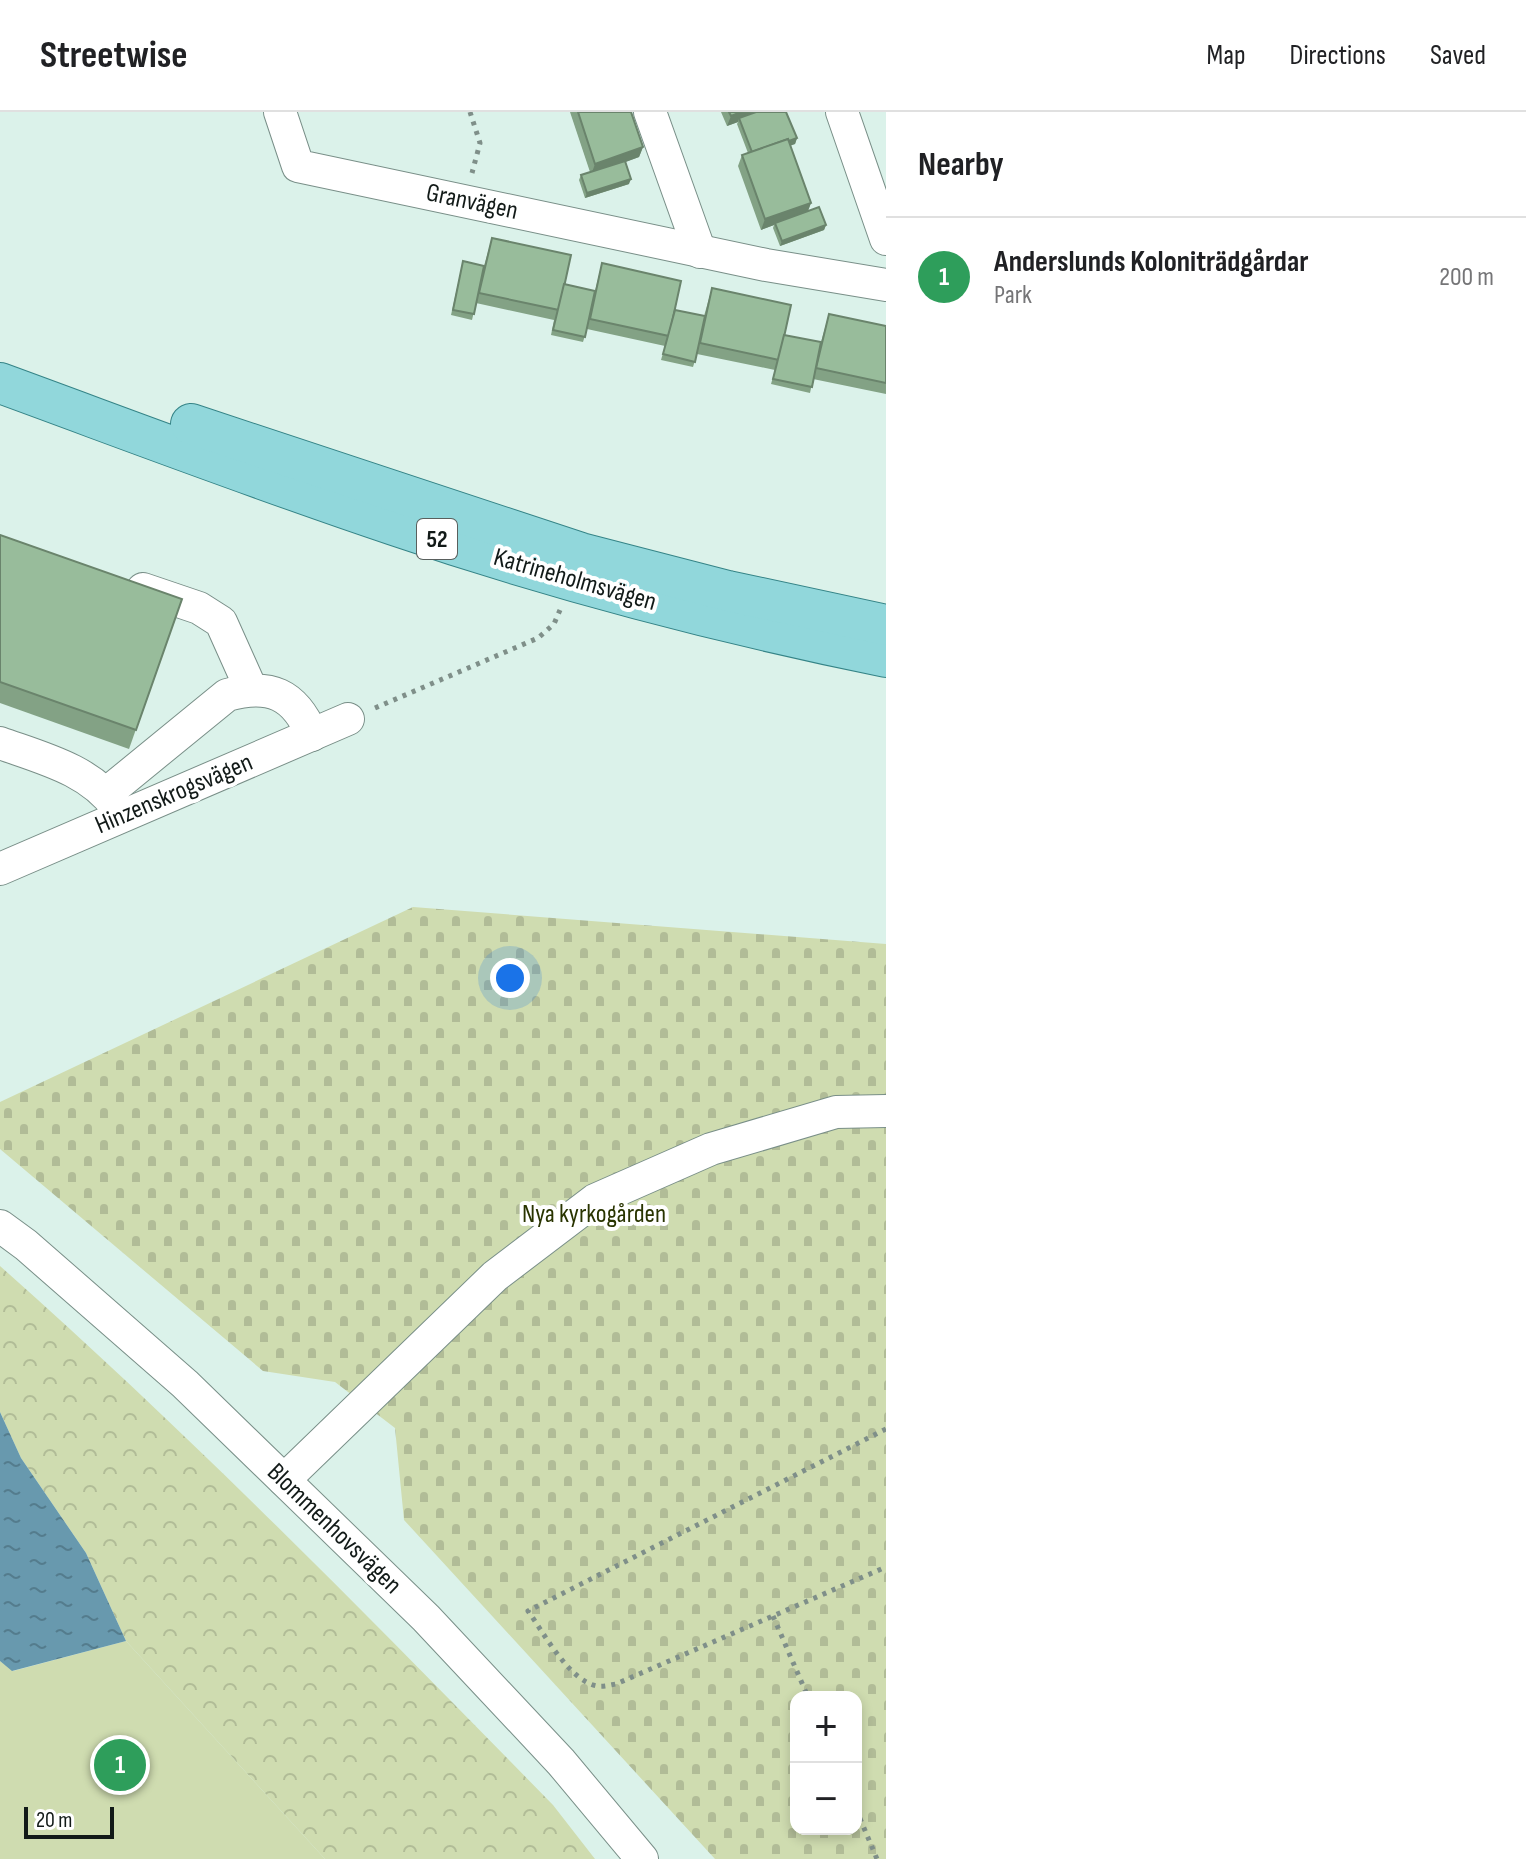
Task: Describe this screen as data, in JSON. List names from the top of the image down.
{
  "streets": {
    "main road": ["52", "Katrineholmsvägen"],
    "street": ["Granvägen", "Hinzenskrogsvägen", "Blommenhovsvägen"]
  },
  "parks": ["Nya kyrkogården"],
  "scale_bar": "20 m",
  "page": {
    "header": "Streetwise",
    "nav": ["Map", "Directions", "Saved"],
    "heading": "Nearby",
    "list": [
      {
        "mark": "1",
        "name": "Anderslunds Koloniträdgårdar",
        "note": "Park",
        "value": "200 m"
      }
    ],
    "map_buttons": ["+", "−"],
    "pins": "1",
    "scale": "20 m"
  }
}
